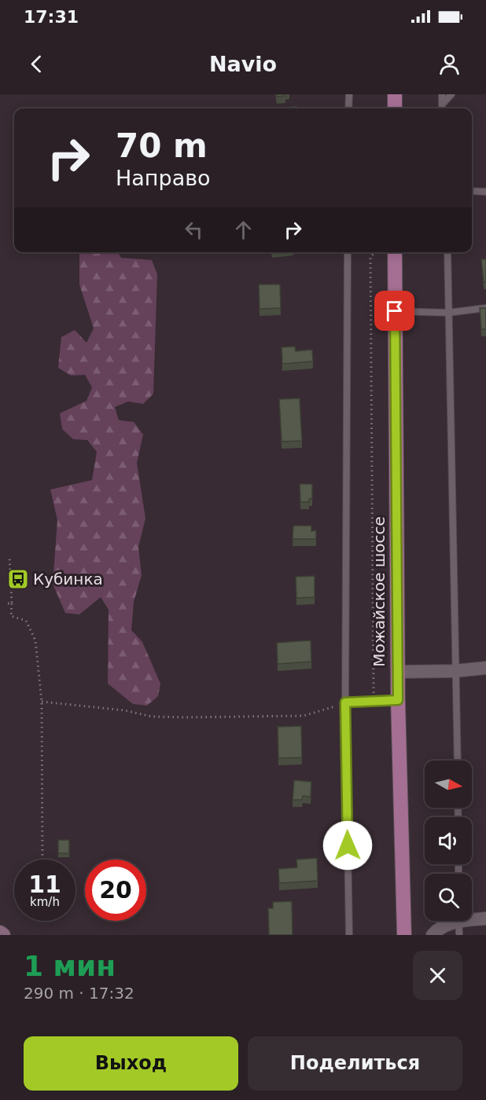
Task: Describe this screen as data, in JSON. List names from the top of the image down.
{
  "streets": {
    "main road": ["Можайское шоссе"]
  },
  "places": {
    "bus stop": ["Кубинка"]
  },
  "north": "right",
  "page": {
    "status": "17:31",
    "header": "Navio",
    "turn": ["70 m", "Направо"],
    "speed": "11 km/h",
    "limit": "20",
    "heading": ["1 мин", "290 m · 17:32"],
    "buttons": ["Выход", "Поделиться"]
  }
}
